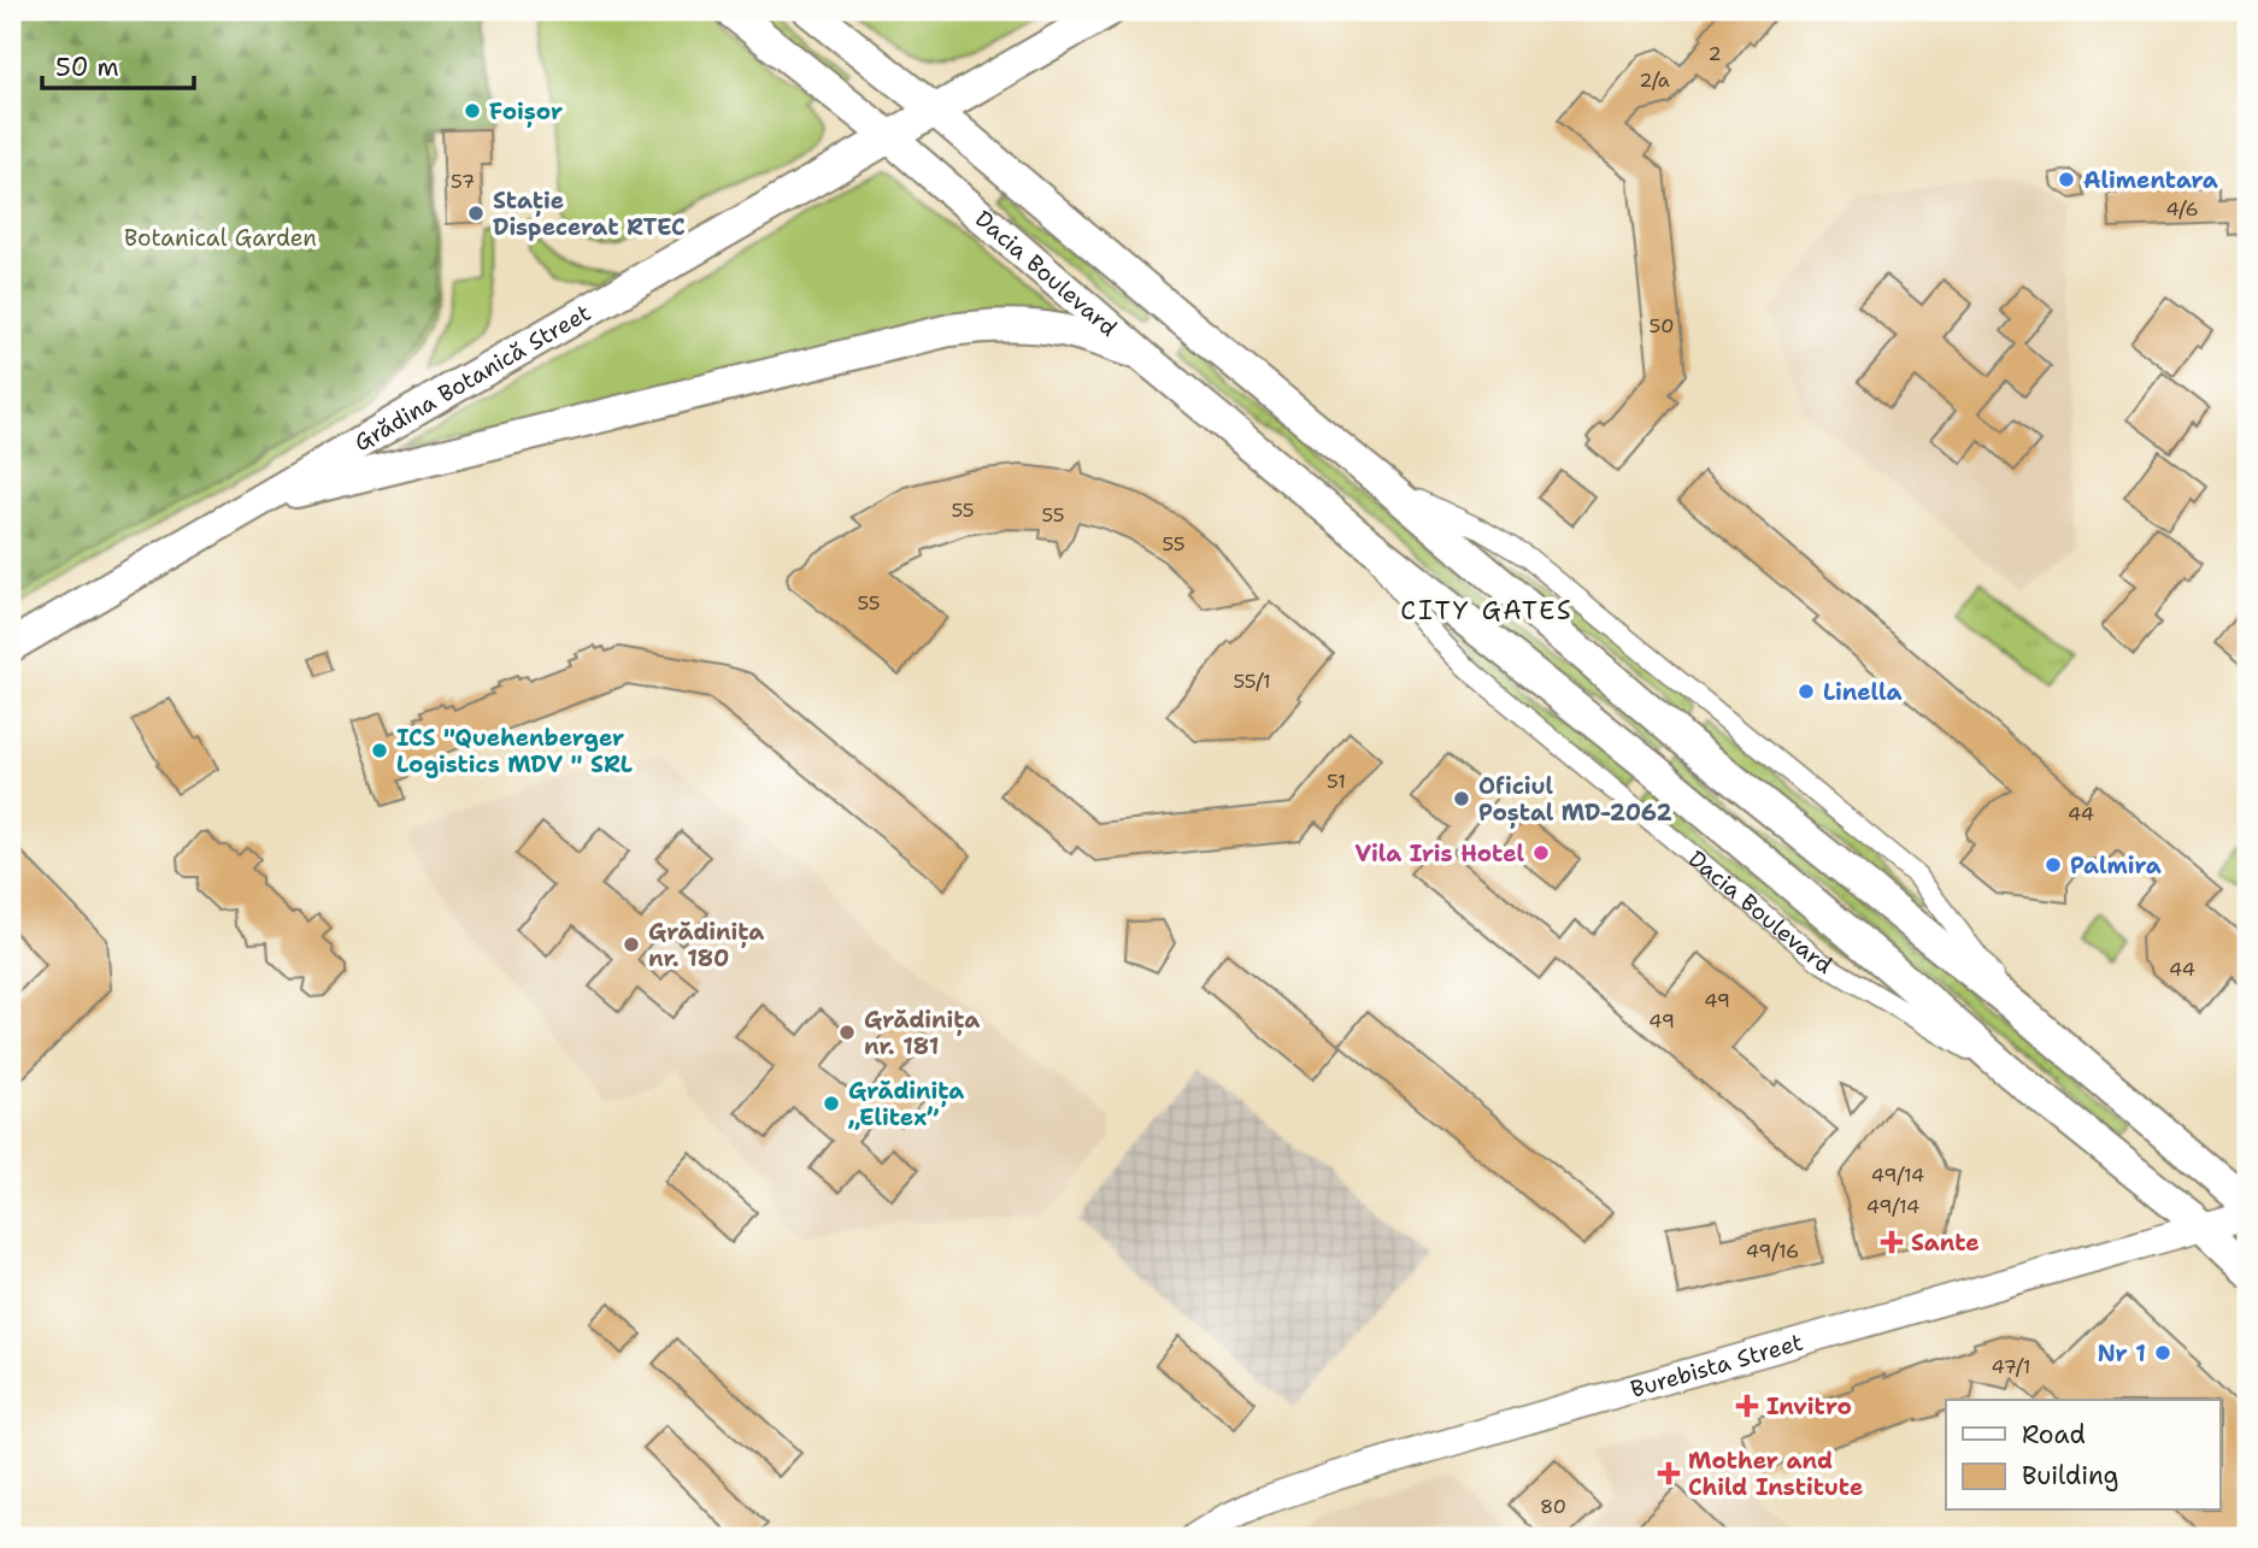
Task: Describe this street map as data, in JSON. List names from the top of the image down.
{
  "streets": {
    "main road": ["Dacia Boulevard", "Grădina Botanică Street", "Burebista Street"]
  },
  "crossings": [
    ["Dacia Boulevard", "Grădina Botanică Street"],
    ["Dacia Boulevard", "Burebista Street"]
  ],
  "districts": ["CITY GATES"],
  "parks": ["Botanical Garden"],
  "places": {
    "other": [
      "Foișor",
      "Alimentara",
      "Stație Dispecerat RTEC",
      "Linella",
      "ICS \"Quehenberger Logistics MDV \" SRL",
      "Oficiul Poștal MD-2062",
      "Vila Iris Hotel",
      "Palmira",
      "Grădinița nr. 180",
      "Grădinița nr. 181",
      "Grădinița „Elitex”",
      "Nr 1"
    ],
    "health": ["Sante", "Invitro", "Mother and Child Institute"]
  },
  "house_numbers": [
    "2",
    "2/a",
    "57",
    "4/6",
    "50",
    "55",
    "55",
    "55",
    "55",
    "55/1",
    "51",
    "44",
    "44",
    "49",
    "49",
    "49/14",
    "49/14",
    "49/16",
    "47/1",
    "80"
  ],
  "legend": ["Road", "Building"],
  "scale_bar": "50 m"
}
